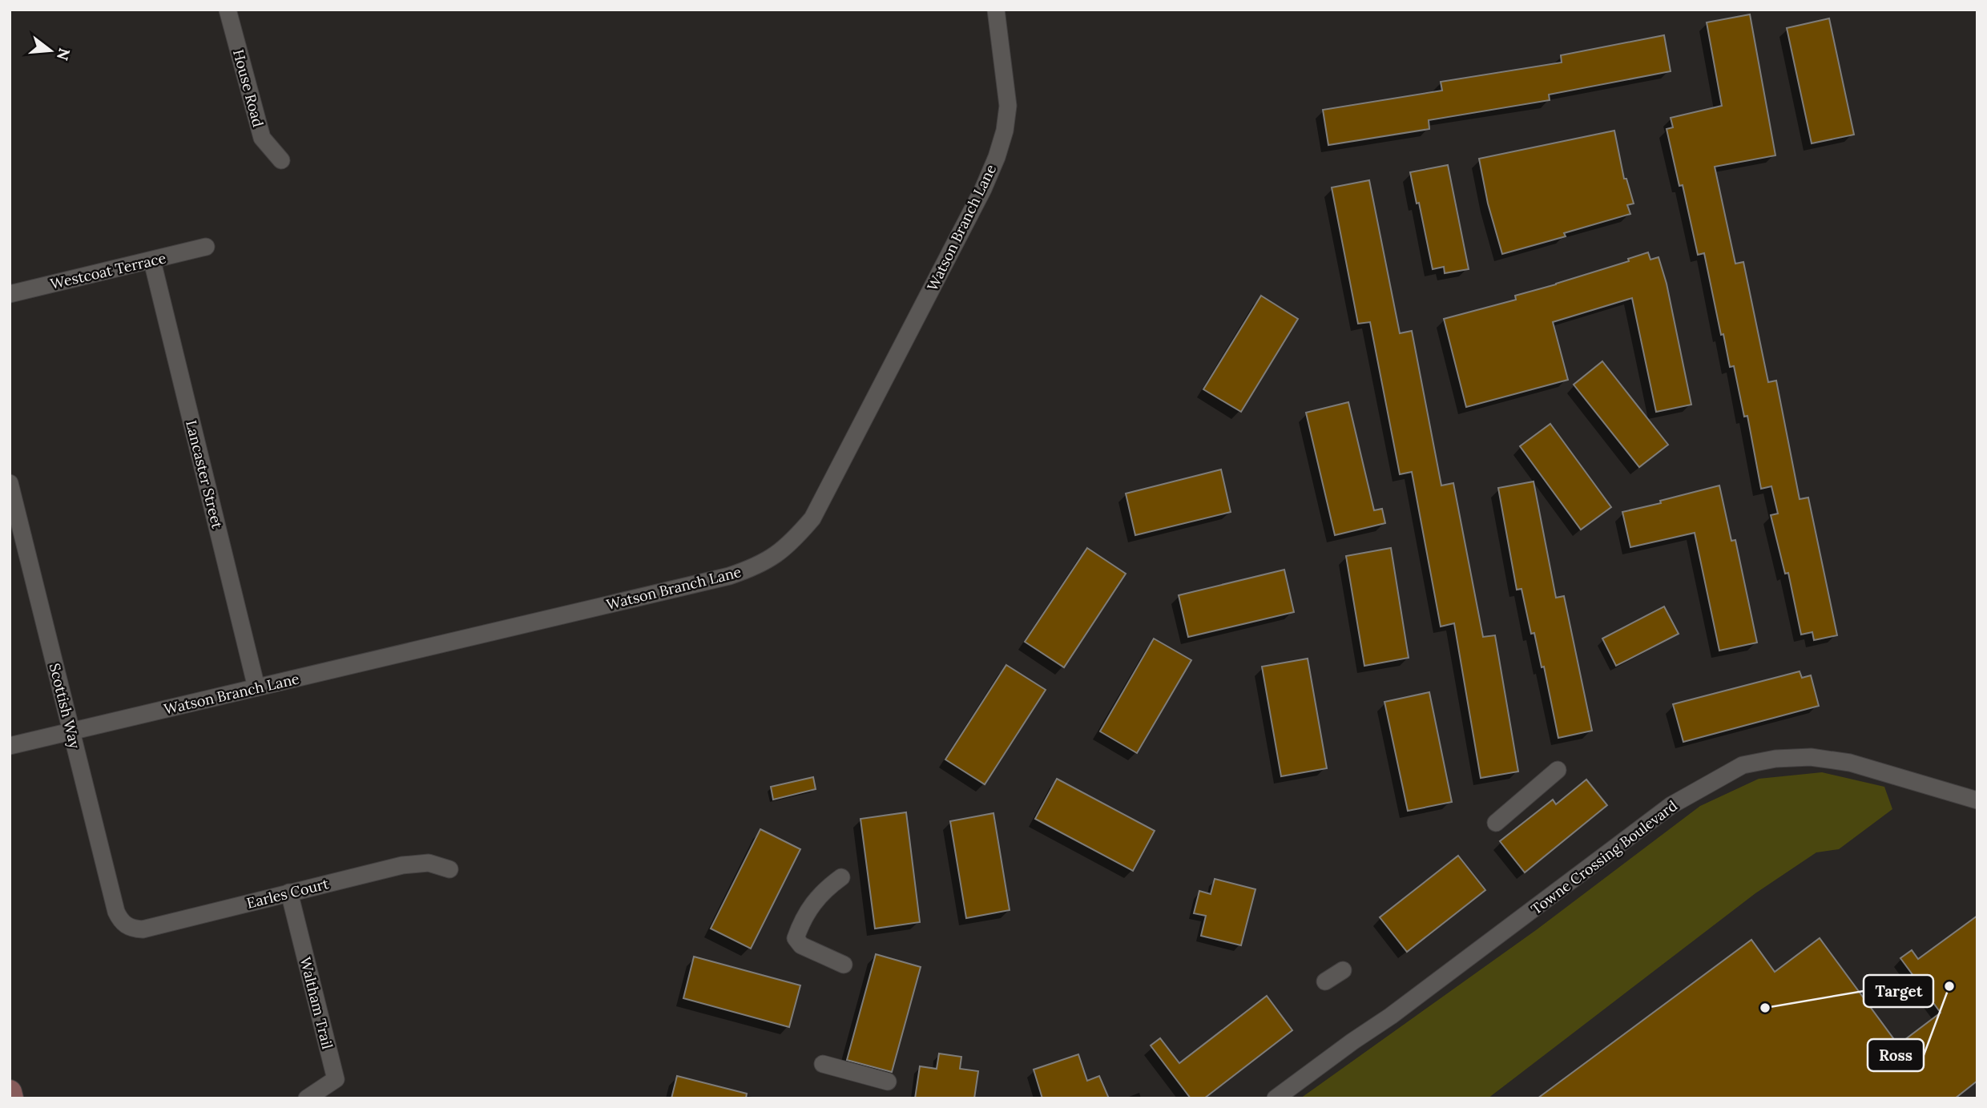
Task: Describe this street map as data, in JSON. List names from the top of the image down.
{
  "streets": {
    "street": [
      "House Road",
      "Watson Branch Lane",
      "Westcoat Terrace",
      "Lancaster Street",
      "Scottish Way",
      "Towne Crossing Boulevard",
      "Earles Court",
      "Waltham Trail"
    ]
  },
  "crossings": [
    ["Watson Branch Lane", "Lancaster Street"],
    ["Watson Branch Lane", "Scottish Way"],
    ["Westcoat Terrace", "Lancaster Street"],
    ["Scottish Way", "Earles Court"],
    ["Earles Court", "Waltham Trail"]
  ],
  "places": ["Ross", "Target"],
  "north": "right"
}
